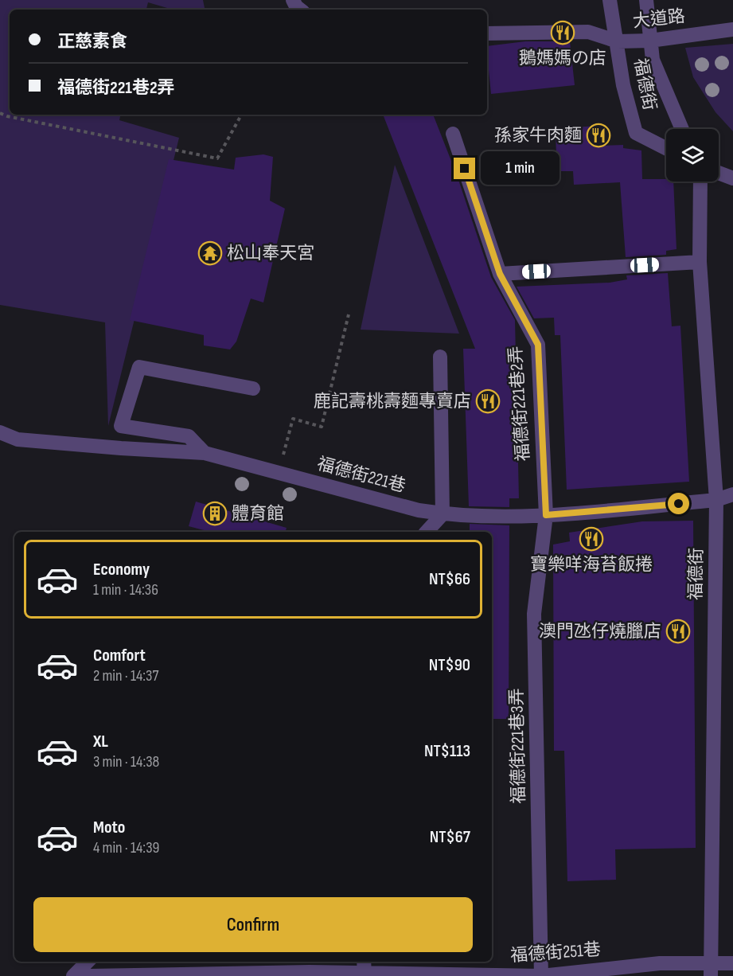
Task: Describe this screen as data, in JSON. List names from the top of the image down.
{
  "streets": {
    "street": [
      "大道路",
      "福德街",
      "福德街221巷2弄",
      "福德街221巷",
      "福德街221巷3弄",
      "福德街251巷"
    ]
  },
  "crossings": [
    ["大道路", "福德街"],
    ["福德街", "福德街221巷"],
    ["福德街", "福德街251巷"],
    ["福德街221巷2弄", "福德街221巷"],
    ["福德街221巷2弄", "福德街221巷3弄"],
    ["福德街221巷", "福德街221巷3弄"],
    ["福德街221巷3弄", "福德街251巷"]
  ],
  "places": {
    "restaurant": [
      "鵝媽媽の店",
      "孫家牛肉麵",
      "鹿記壽桃壽麵專賣店",
      "寶樂咩海苔飯捲",
      "澳門氹仔燒臘店"
    ],
    "temple": ["松山奉天宮"],
    "building": ["體育館"]
  },
  "page": {
    "banner": ["正慈素食", "福德街221巷2弄"],
    "bubble": "1 min",
    "list": [
      {
        "name": "Economy",
        "note": "1 min · 14:36",
        "value": "NT$66"
      },
      {
        "name": "Comfort",
        "note": "2 min · 14:37",
        "value": "NT$90"
      },
      {
        "name": "XL",
        "note": "3 min · 14:38",
        "value": "NT$113"
      },
      {
        "name": "Moto",
        "note": "4 min · 14:39",
        "value": "NT$67"
      }
    ],
    "buttons": "Confirm"
  }
}
